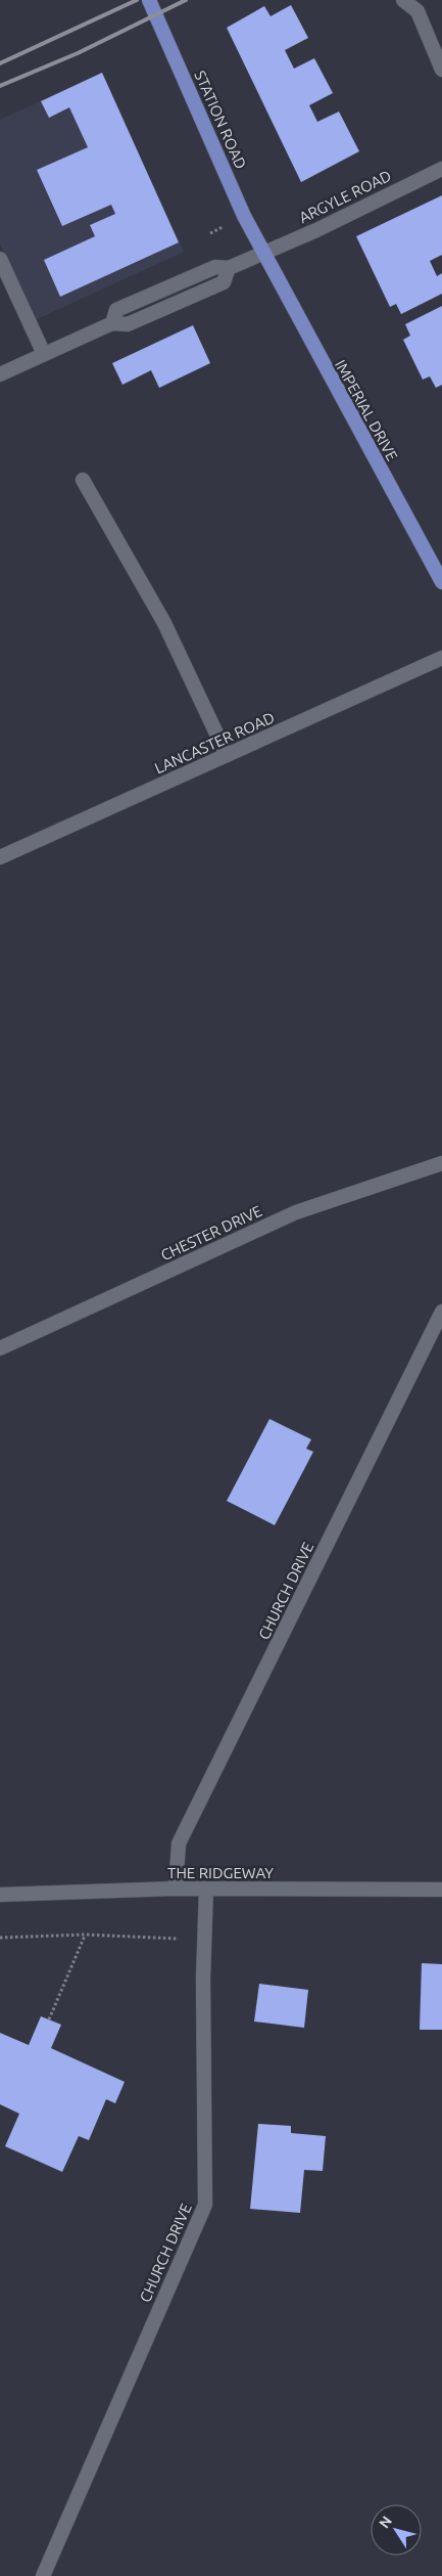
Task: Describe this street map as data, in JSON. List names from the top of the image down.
{
  "streets": {
    "main road": ["STATION ROAD", "IMPERIAL DRIVE"],
    "street": [
      "ARGYLE ROAD",
      "LANCASTER ROAD",
      "CHESTER DRIVE",
      "CHURCH DRIVE",
      "THE RIDGEWAY"
    ]
  },
  "crossings": [
    ["STATION ROAD", "ARGYLE ROAD"],
    ["STATION ROAD", "IMPERIAL DRIVE"],
    ["ARGYLE ROAD", "IMPERIAL DRIVE"],
    ["CHURCH DRIVE", "THE RIDGEWAY"]
  ],
  "north": "top left"
}
